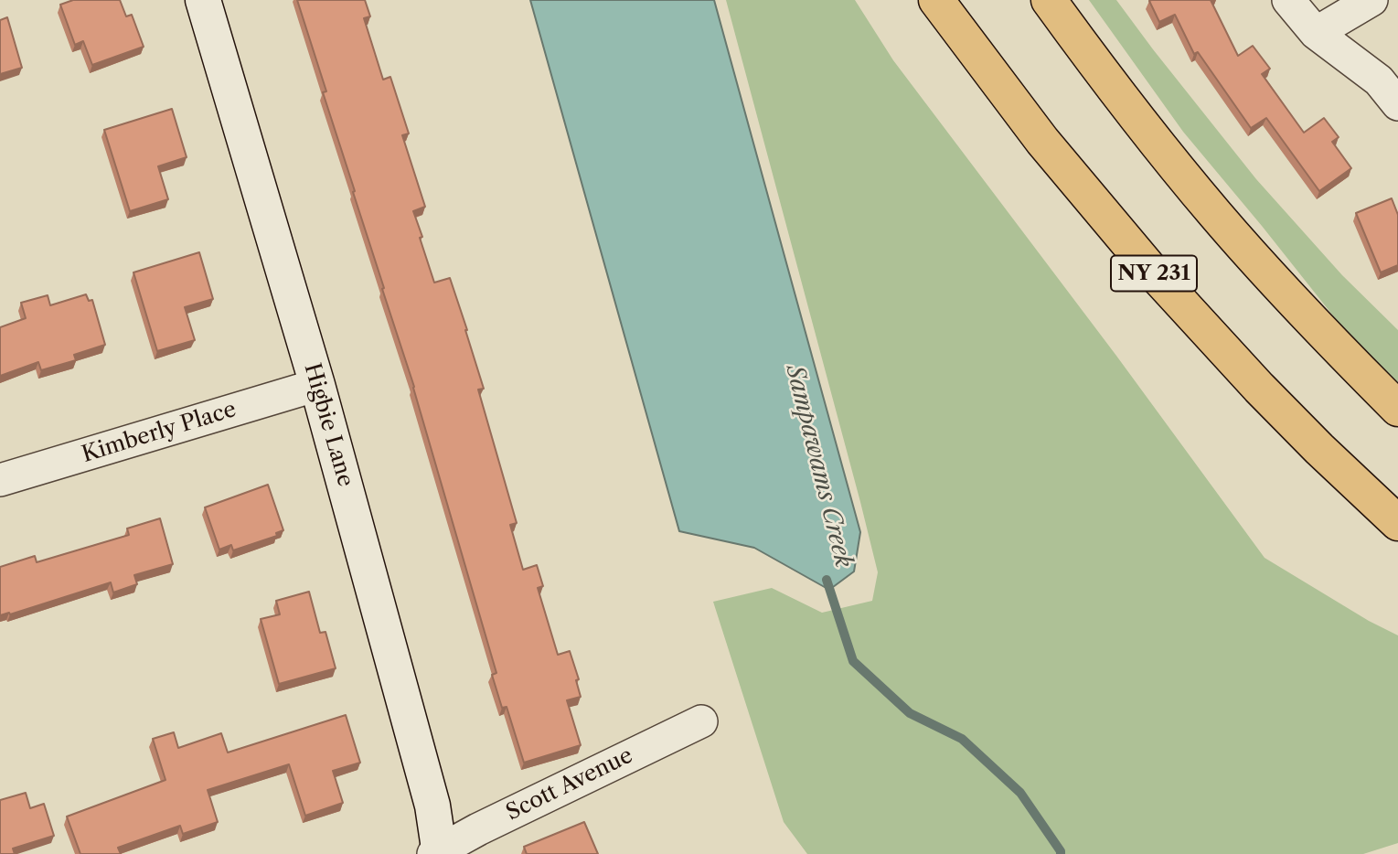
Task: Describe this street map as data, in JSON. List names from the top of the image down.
{
  "streets": {
    "main road": ["NY 231"],
    "street": ["Higbie Lane", "Kimberly Place", "Scott Avenue"]
  },
  "crossings": [
    ["Higbie Lane", "Kimberly Place"],
    ["Higbie Lane", "Scott Avenue"]
  ],
  "water": ["Sampawams Creek"]
}
